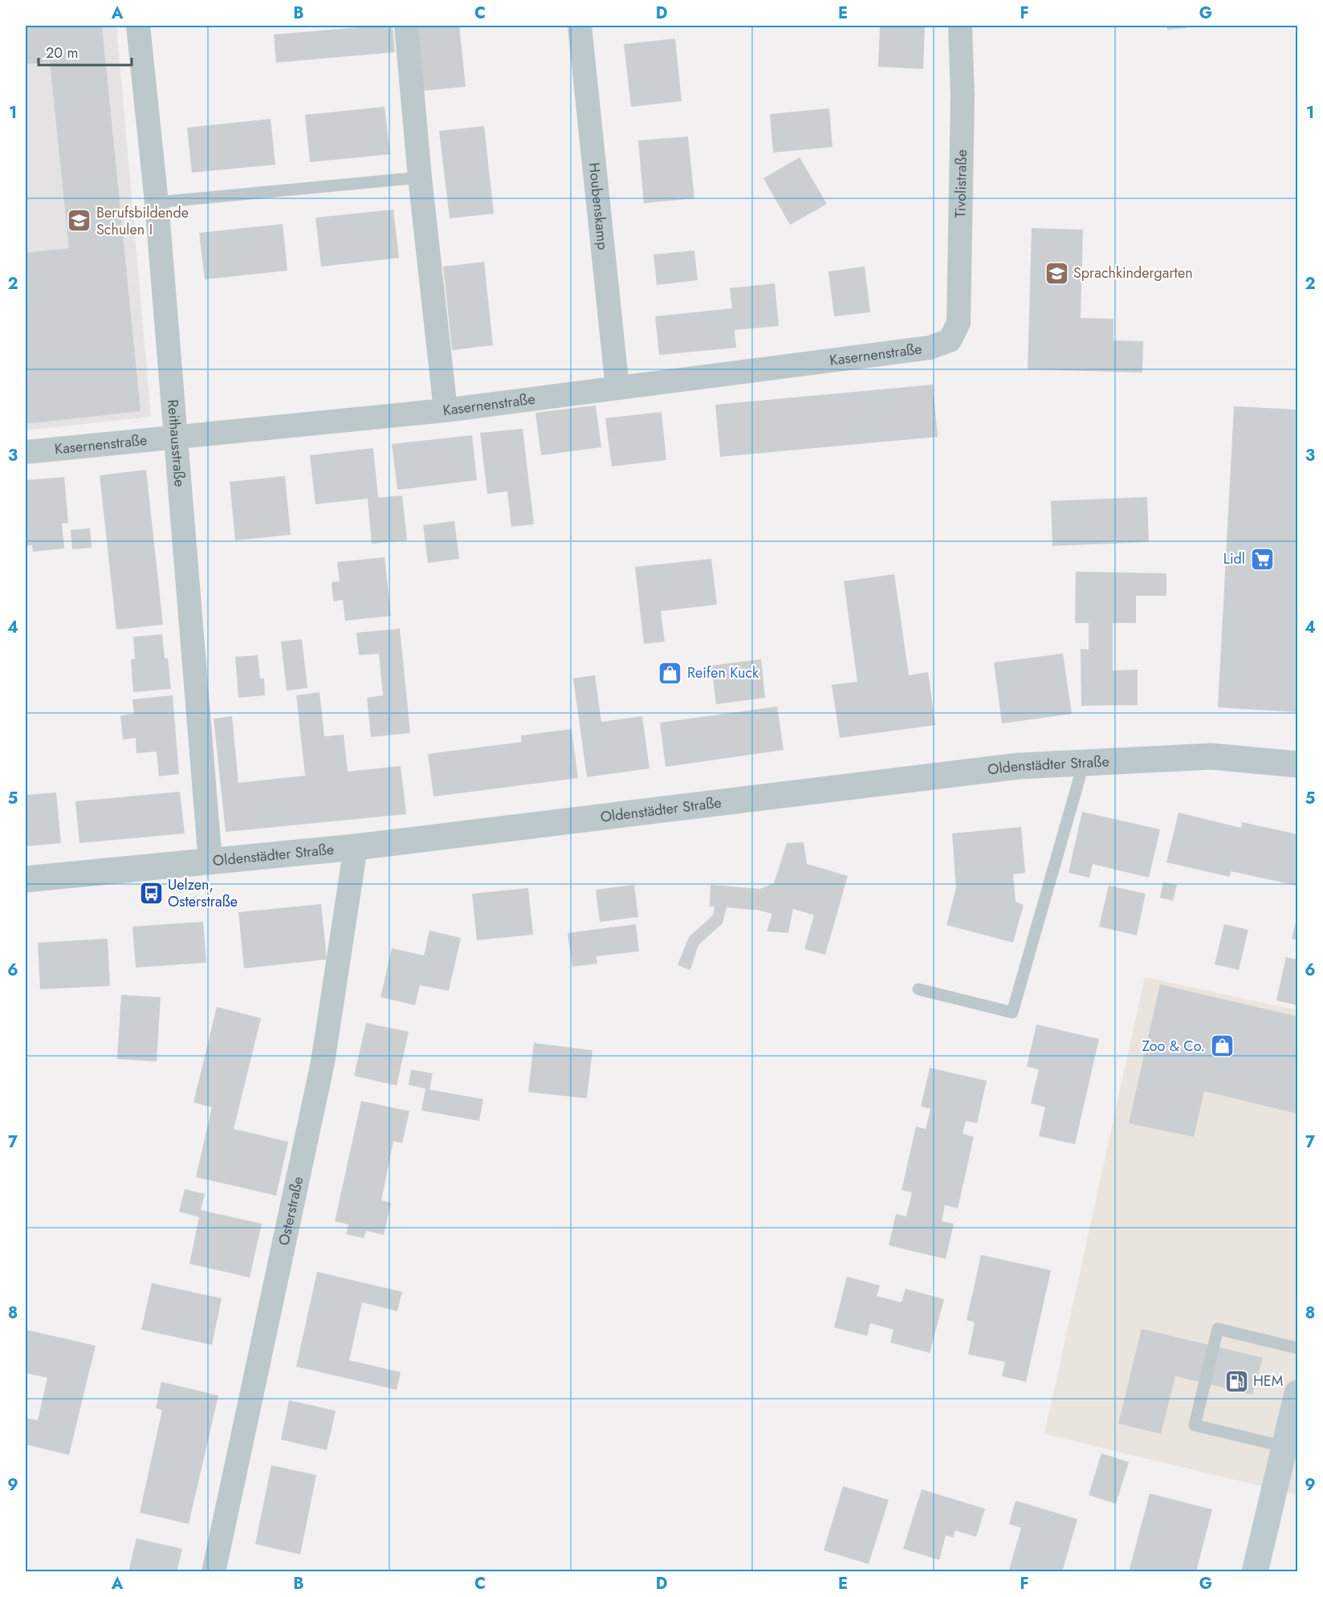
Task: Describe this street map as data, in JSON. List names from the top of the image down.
{
  "streets": {
    "street": [
      "Tivolistraße",
      "Houbenskamp",
      "Kasernenstraße",
      "Reithausstraße",
      "Oldenstädter Straße",
      "Osterstraße"
    ]
  },
  "crossings": [
    ["Tivolistraße", "Kasernenstraße"],
    ["Houbenskamp", "Kasernenstraße"],
    ["Kasernenstraße", "Reithausstraße"],
    ["Reithausstraße", "Oldenstädter Straße"],
    ["Oldenstädter Straße", "Osterstraße"]
  ],
  "places": {
    "school or university": ["Berufsbildende Schulen I", "Sprachkindergarten"],
    "supermarket": ["Lidl"],
    "shop": ["Reifen Kuck", "Zoo & Co."],
    "bus stop": ["Uelzen, Osterstraße"],
    "fuel station": ["HEM"]
  },
  "scale_bar": "20 m",
  "grid": {
    "columns": [
      "A",
      "B",
      "C",
      "D",
      "E",
      "F",
      "G"
    ],
    "rows": [
      "1",
      "2",
      "3",
      "4",
      "5",
      "6",
      "7",
      "8",
      "9"
    ]
  }
}
